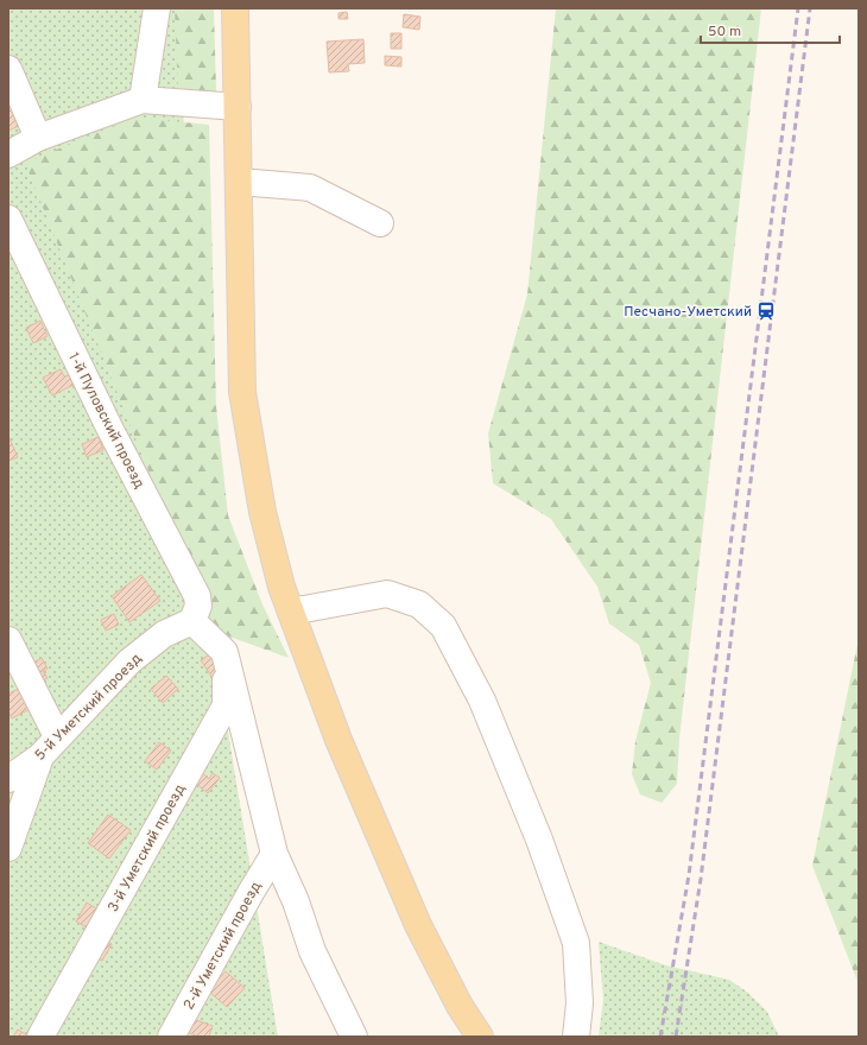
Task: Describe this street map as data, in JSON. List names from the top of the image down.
{
  "streets": {
    "lane": [
      "1-й Пуловский проезд",
      "5-й Уметский проезд",
      "3-й Уметский проезд",
      "2-й Уметский проезд"
    ]
  },
  "crossings": [
    ["1-й Пуловский проезд", "5-й Уметский проезд"]
  ],
  "places": {
    "station": ["Песчано-Уметский"]
  },
  "scale_bar": "50 m"
}
